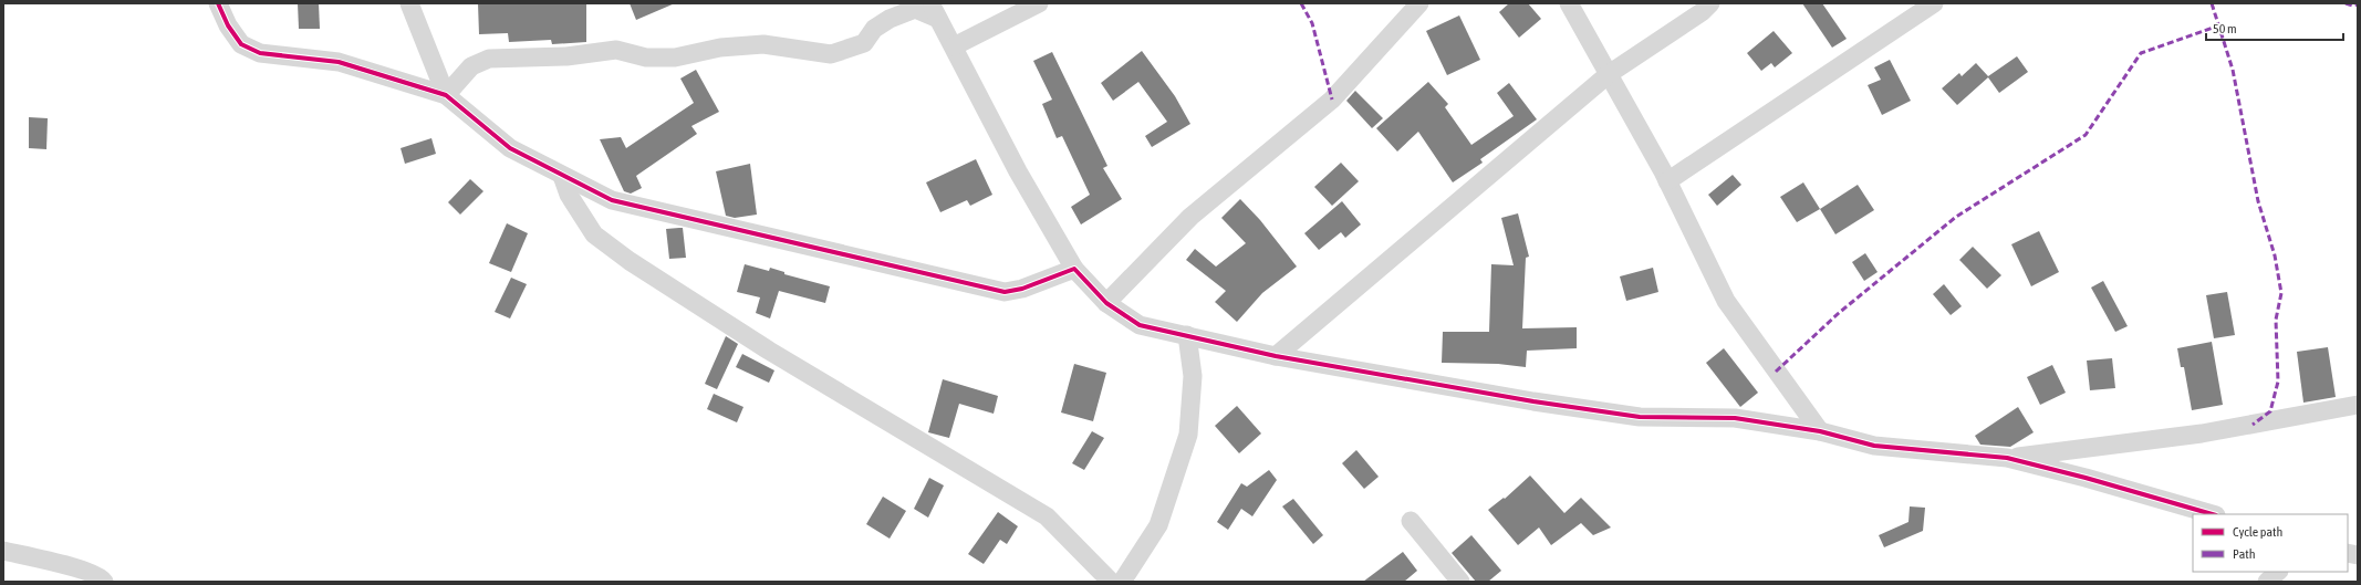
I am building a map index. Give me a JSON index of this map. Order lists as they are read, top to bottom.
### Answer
{
  "legend": ["Cycle path", "Path"],
  "scale_bar": "50 m"
}
